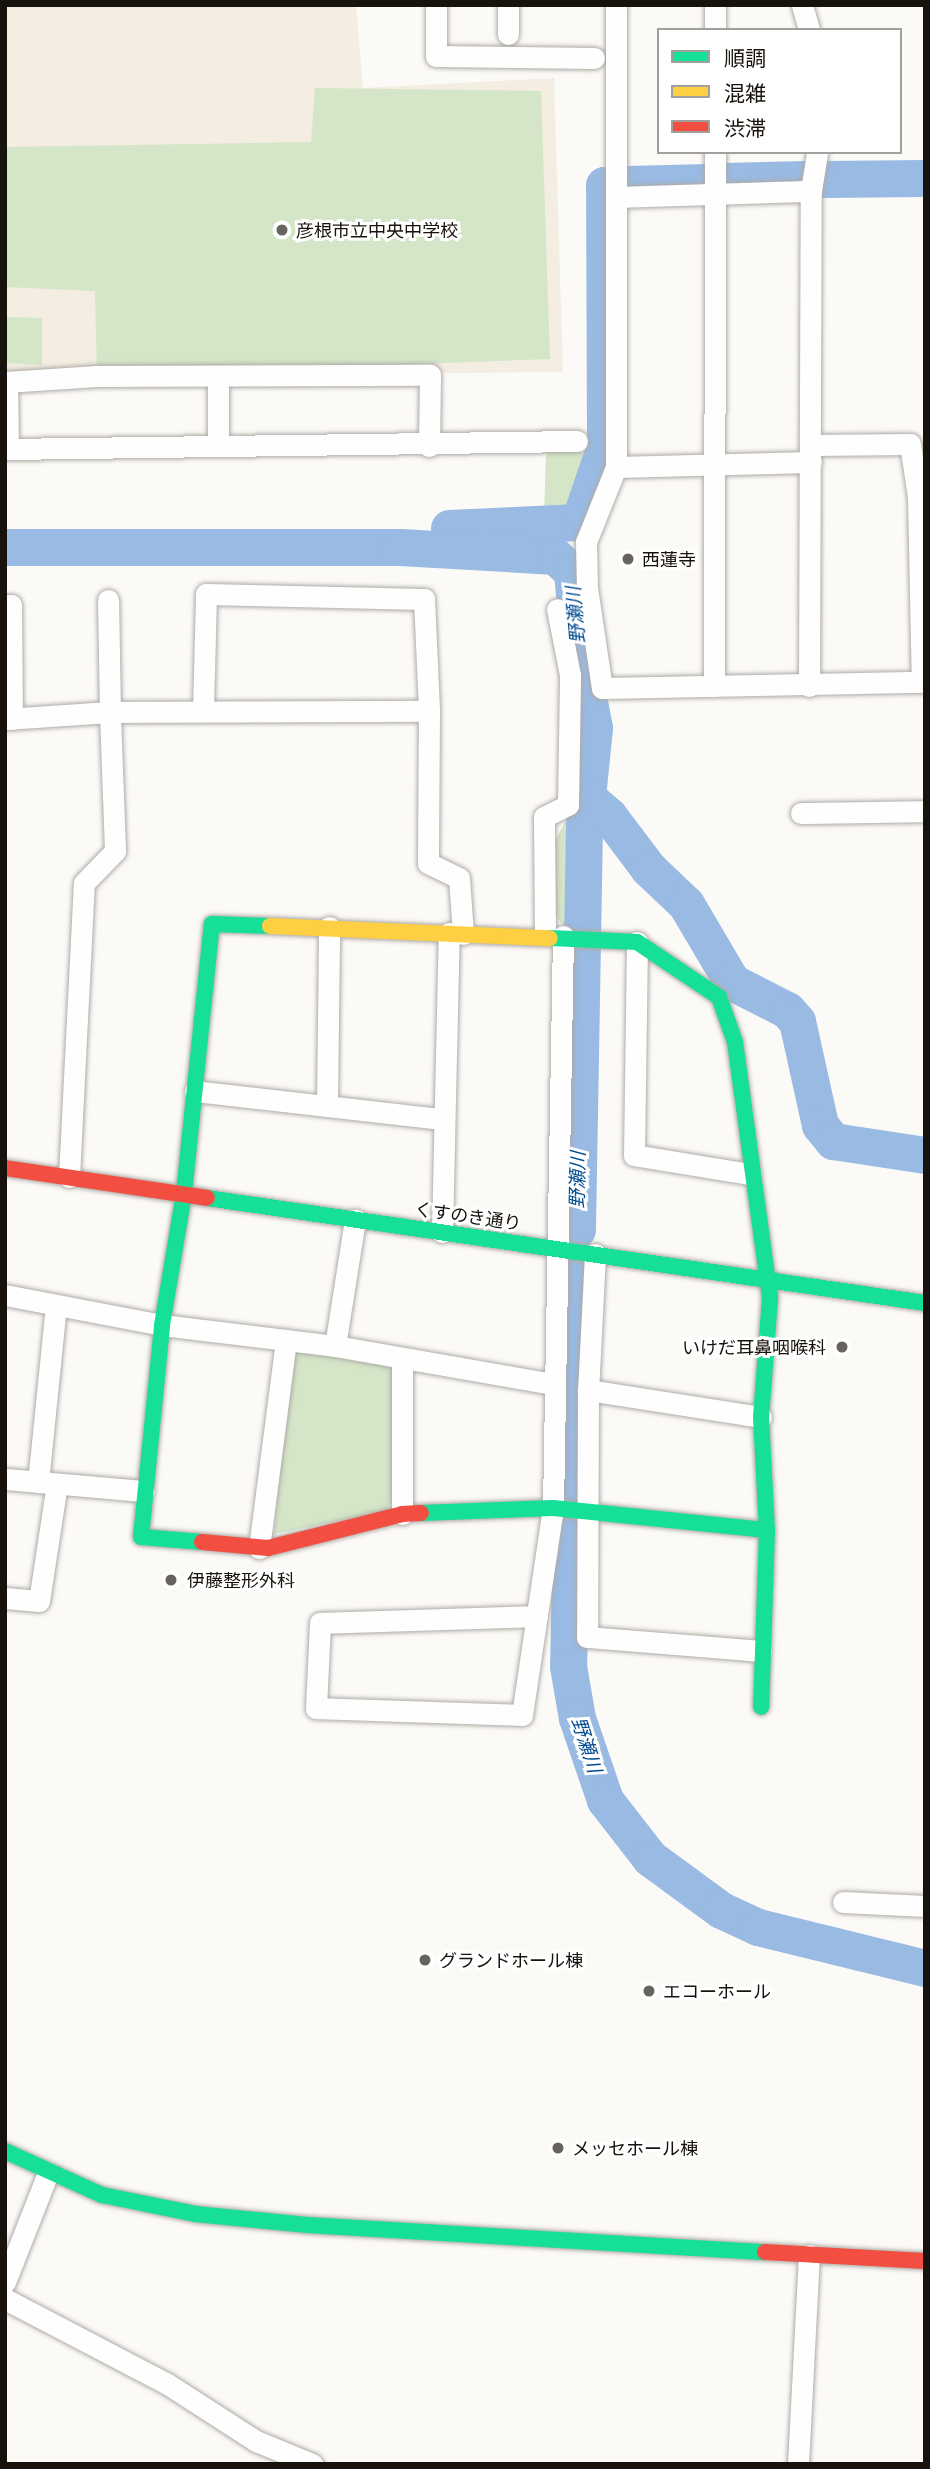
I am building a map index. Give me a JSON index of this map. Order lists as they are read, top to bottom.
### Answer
{
  "streets": {
    "street": ["くすのき通り"]
  },
  "water": ["野瀬川"],
  "places": [
    "彦根市立中央中学校",
    "西蓮寺",
    "いけだ耳鼻咽喉科",
    "伊藤整形外科",
    "グランドホール棟",
    "エコーホール",
    "メッセホール棟"
  ],
  "legend": ["順調", "混雑", "渋滞"]
}
